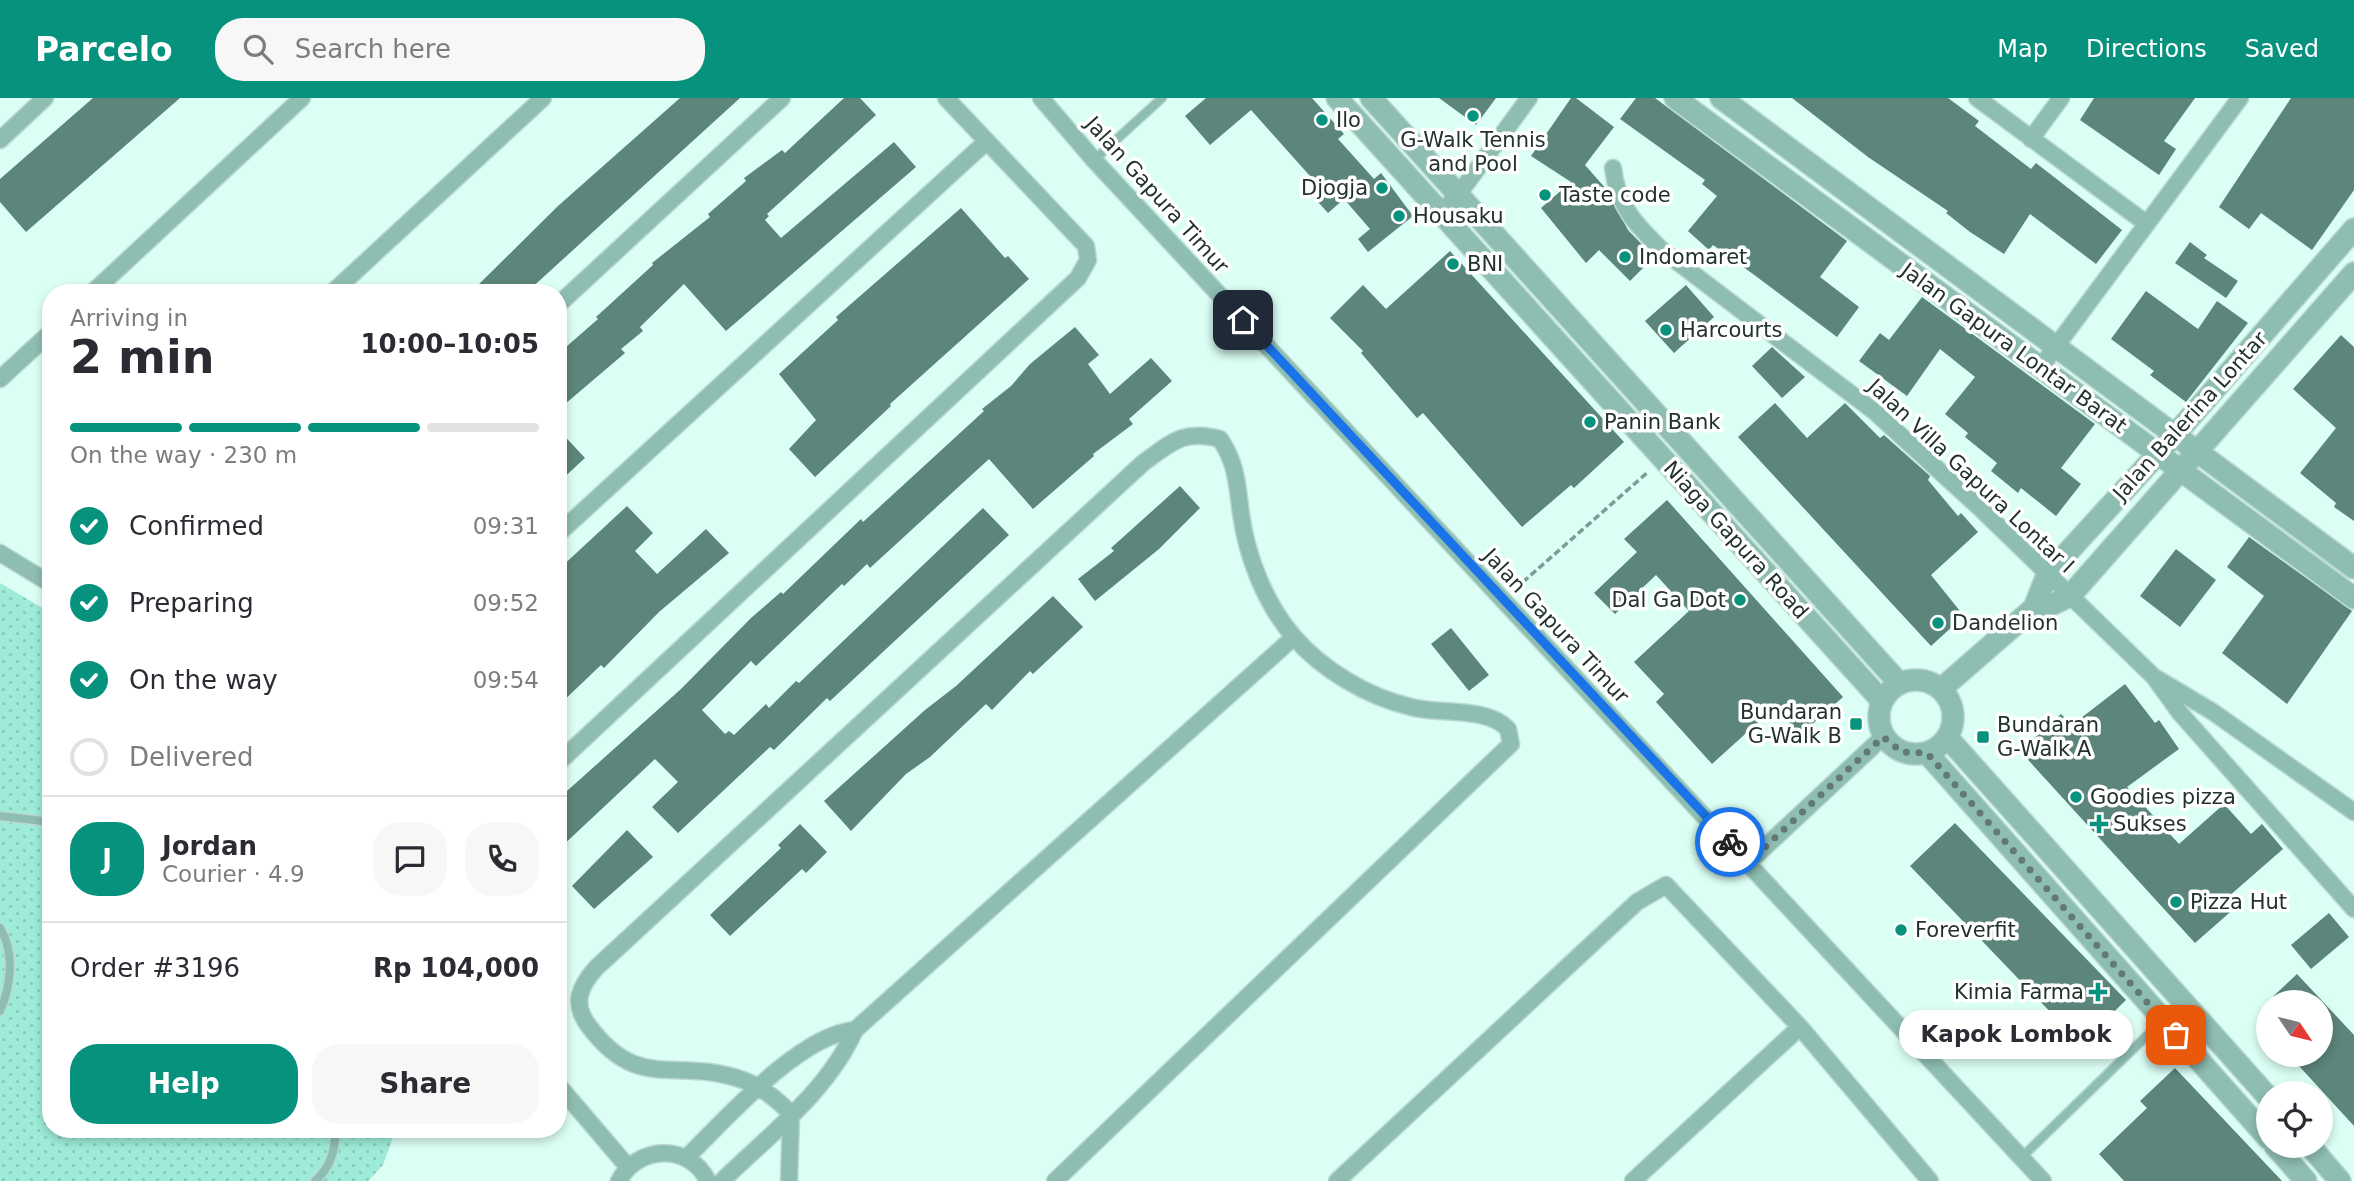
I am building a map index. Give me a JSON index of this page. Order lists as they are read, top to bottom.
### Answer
{
  "streets": {
    "street": [
      "Jalan Gapura Timur",
      "Jalan Gapura Lontar Barat",
      "Jalan Balerina Lontar",
      "Jalan Villa Gapura Lontar I",
      "Niaga Gapura Road"
    ]
  },
  "crossings": [
    ["Jalan Gapura Lontar Barat", "Jalan Balerina Lontar"],
    ["Jalan Balerina Lontar", "Jalan Villa Gapura Lontar I"],
    ["Jalan Balerina Lontar", "Niaga Gapura Road"]
  ],
  "places": {
    "other": [
      "G-Walk Tennis and Pool",
      "Ilo",
      "Djogja",
      "Taste code",
      "Housaku",
      "Indomaret",
      "BNI",
      "Harcourts",
      "Panin Bank",
      "Dal Ga Dot",
      "Dandelion",
      "Goodies pizza",
      "Pizza Hut",
      "Foreverfit",
      "Kapok Lombok"
    ],
    "transit": ["Bundaran G-Walk B", "Bundaran G-Walk A"],
    "health": ["Sukses", "Kimia Farma"]
  },
  "north": "bottom right",
  "page": {
    "header": "Parcelo",
    "search": "Search here",
    "nav": ["Map", "Directions", "Saved"],
    "heading": ["2 min", "Arriving in", "10:00–10:05"],
    "panel": [
      "Jordan",
      "Courier · 4.9",
      "Order #3196",
      "Rp 104,000"
    ],
    "bar": "On the way · 230 m",
    "list": [
      ["Confirmed", "09:31"],
      ["Preparing", "09:52"],
      ["On the way", "09:54"],
      "Delivered"
    ],
    "round": "J",
    "bubble": "Kapok Lombok",
    "buttons": ["Help", "Share"]
  }
}
